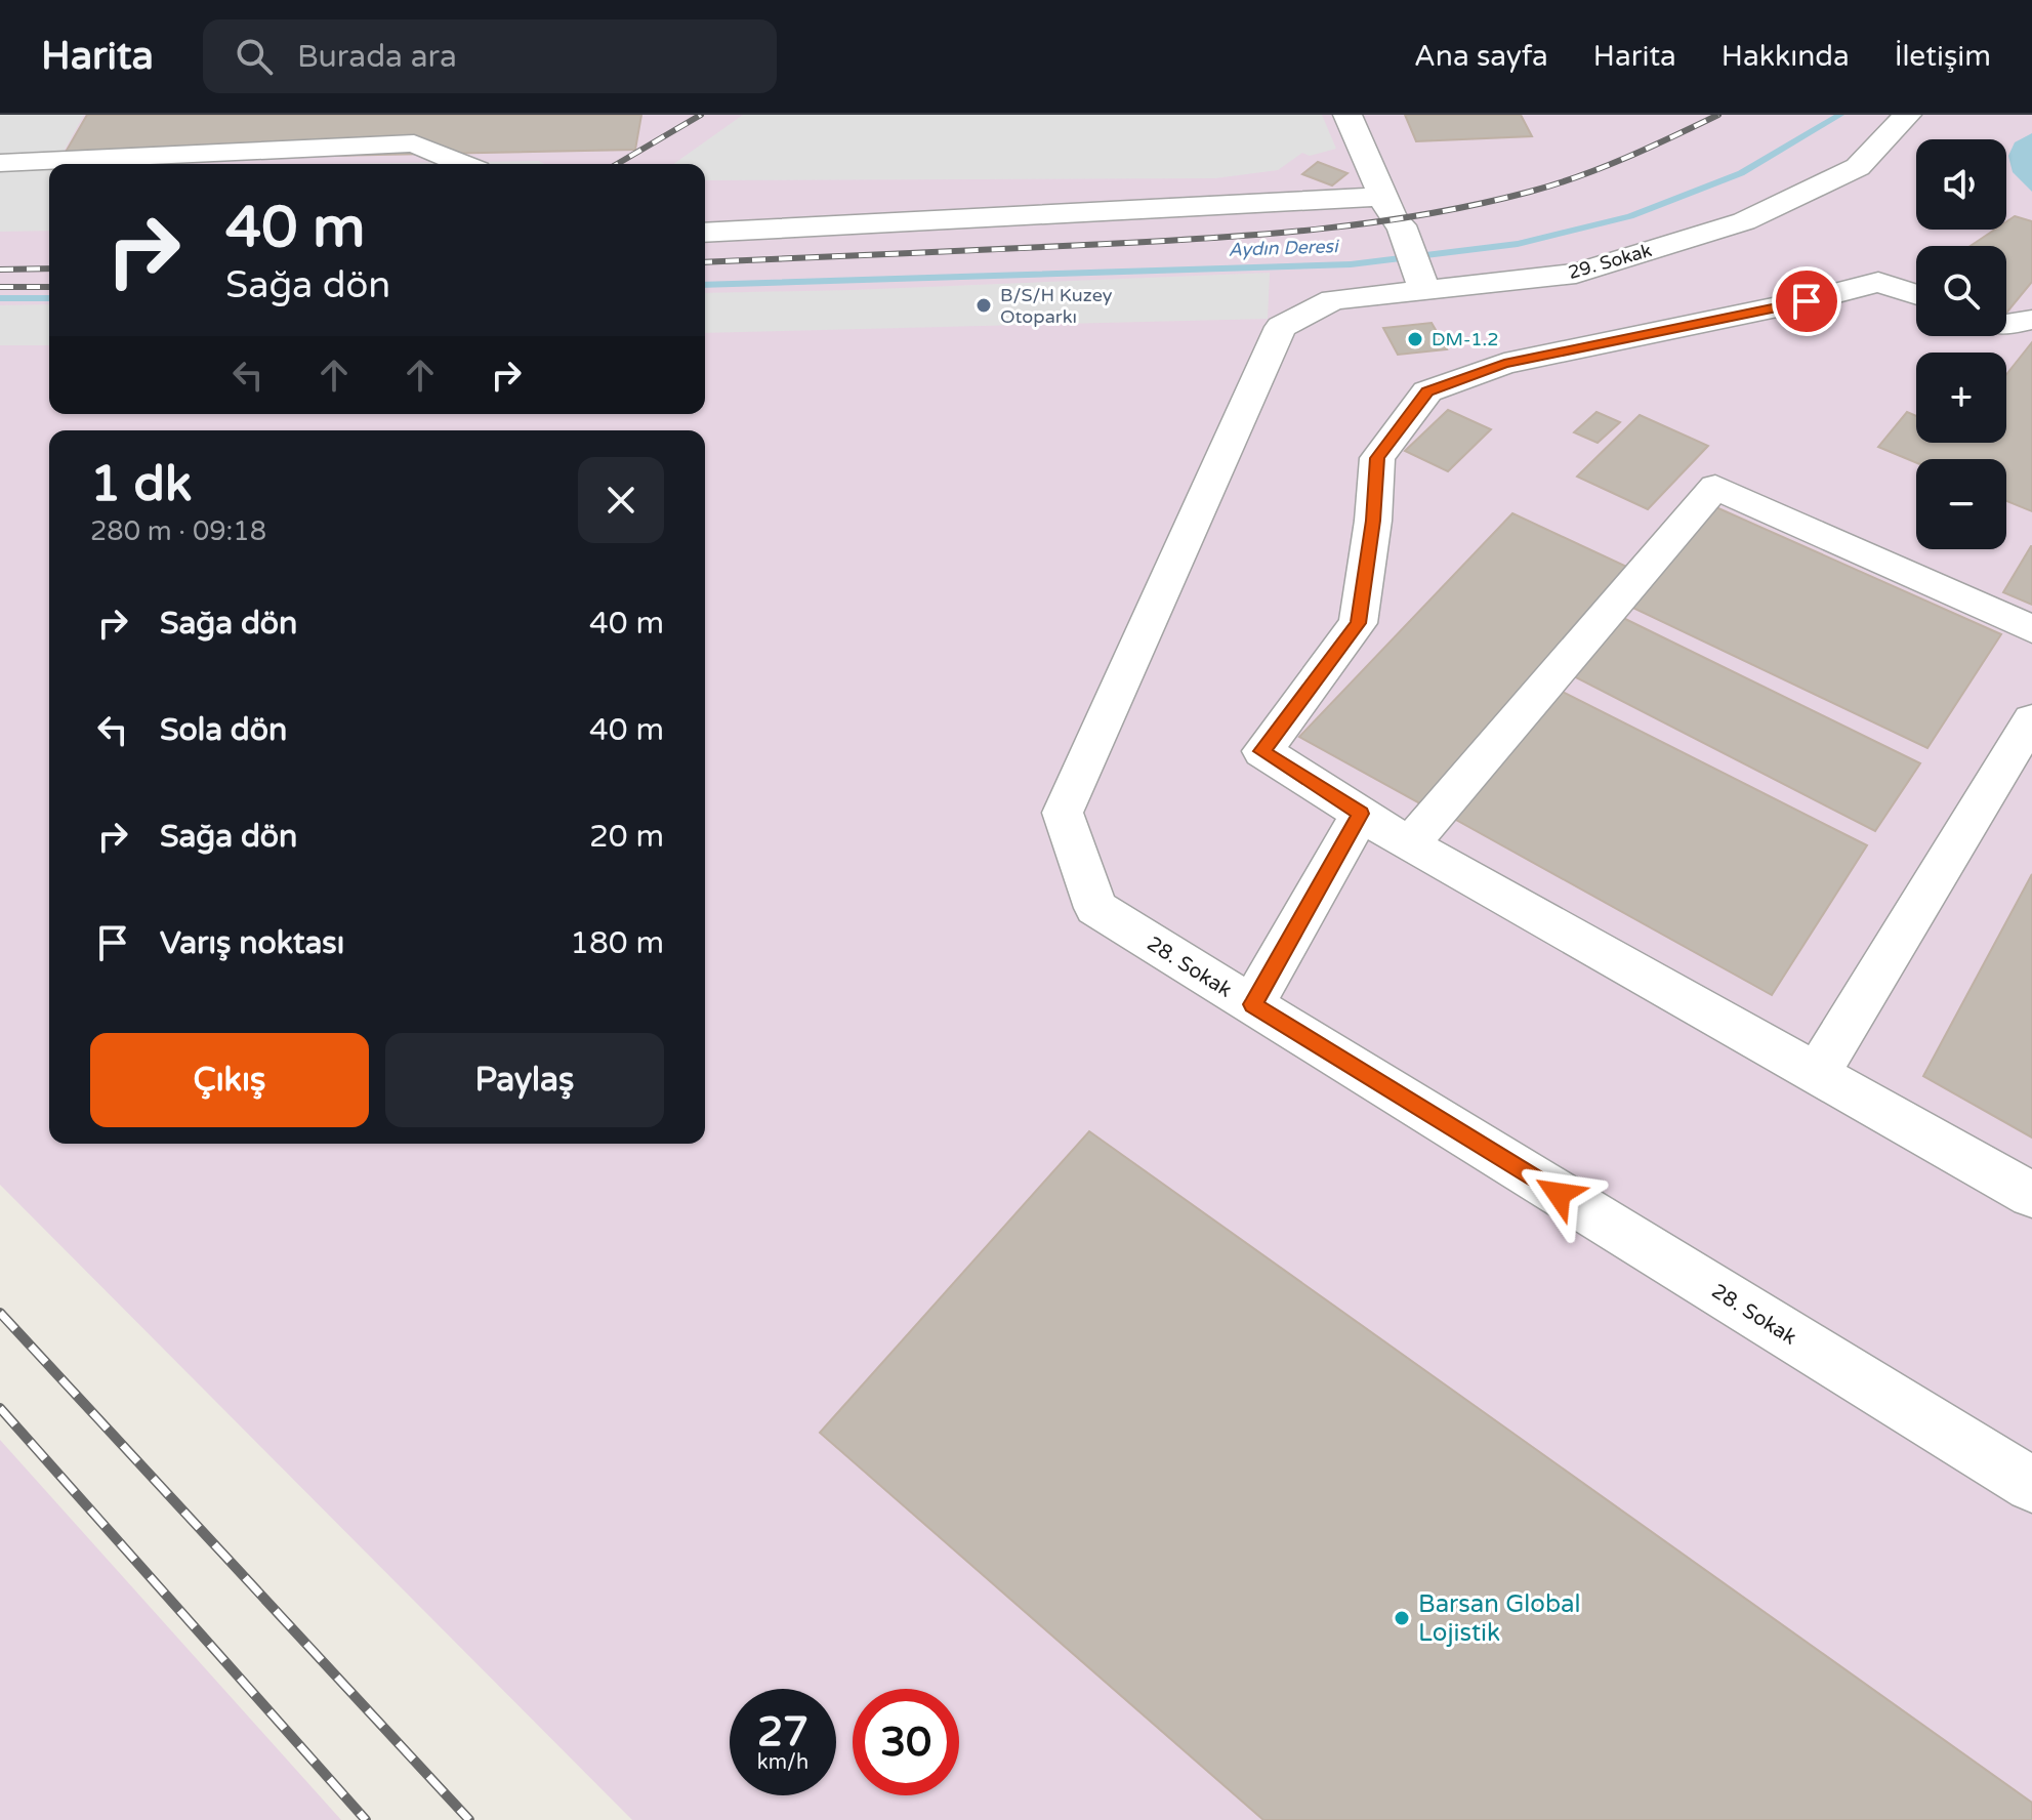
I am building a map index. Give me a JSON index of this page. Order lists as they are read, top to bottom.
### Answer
{
  "streets": {
    "street": ["29. Sokak", "28. Sokak"]
  },
  "crossings": [
    ["29. Sokak", "28. Sokak"]
  ],
  "water": ["Aydın Deresi"],
  "places": ["B/S/H Kuzey Otoparkı", "DM-1.2", "Barsan Global Lojistik"],
  "page": {
    "header": "Harita",
    "search": "Burada ara",
    "nav": [
      "Ana sayfa",
      "Harita",
      "Hakkında",
      "İletişim"
    ],
    "map_buttons": ["+", "−"],
    "turn": ["40 m", "Sağa dön"],
    "heading": ["1 dk", "280 m · 09:18"],
    "list": [
      {
        "name": "Sağa dön",
        "value": "40 m"
      },
      {
        "name": "Sola dön",
        "value": "40 m"
      },
      {
        "name": "Sağa dön",
        "value": "20 m"
      },
      {
        "name": "Varış noktası",
        "value": "180 m"
      }
    ],
    "buttons": ["Çıkış", "Paylaş"],
    "speed": "27 km/h",
    "limit": "30"
  }
}
